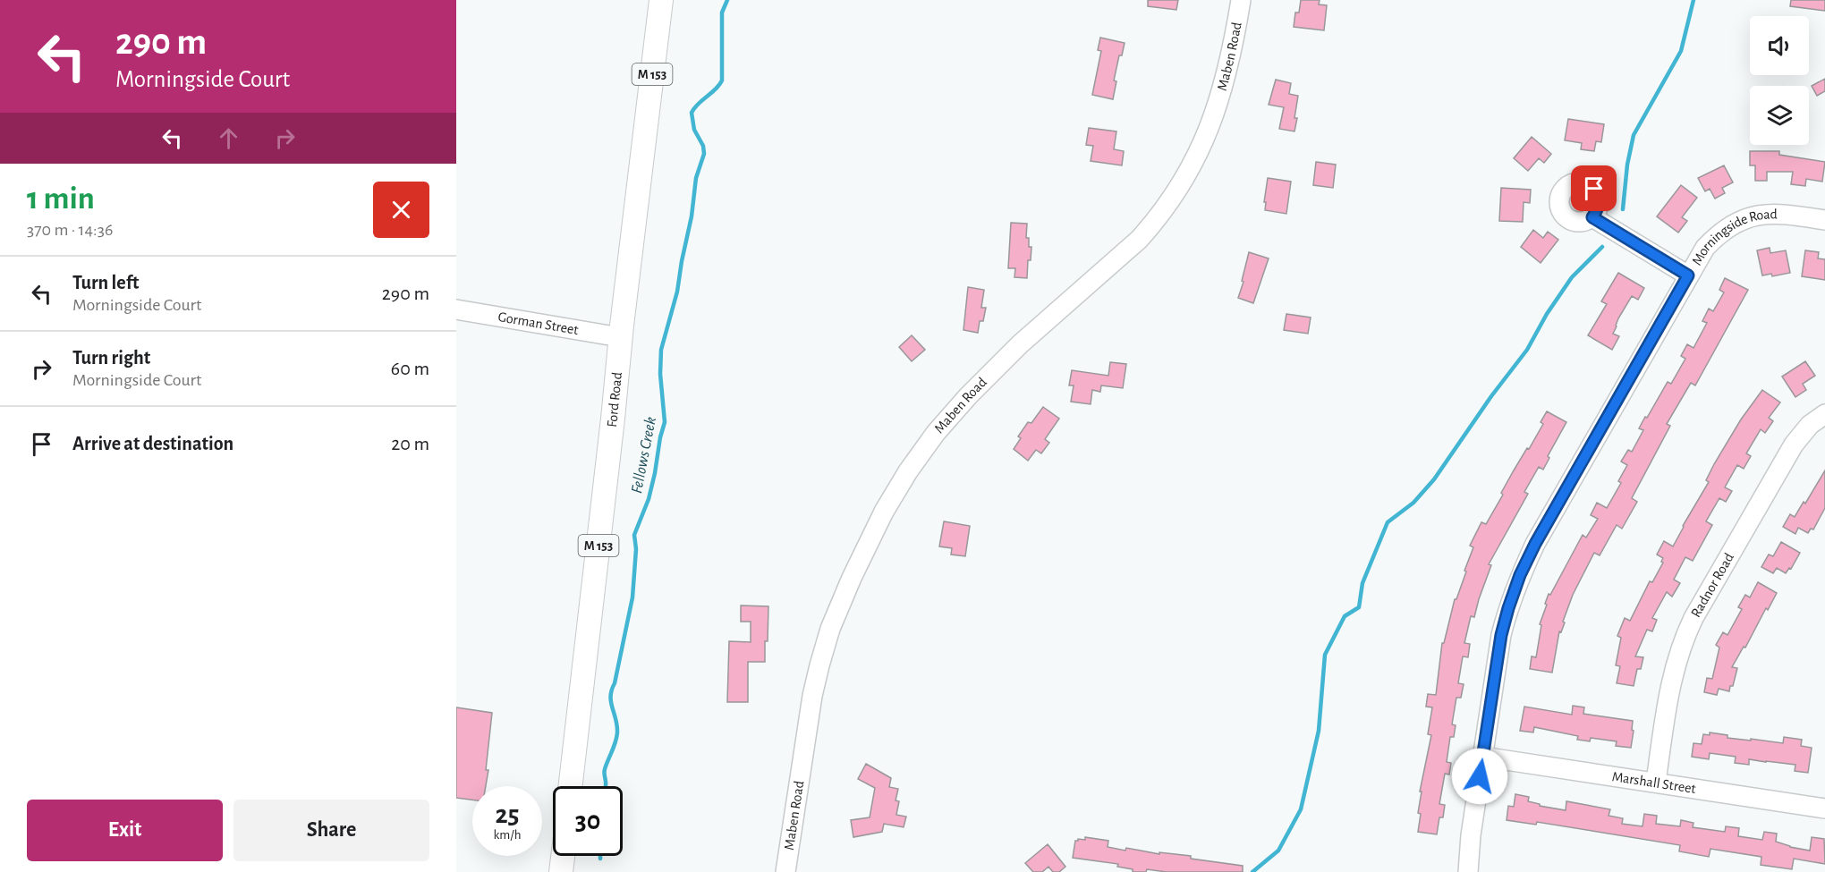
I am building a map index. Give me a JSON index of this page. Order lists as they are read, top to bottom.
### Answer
{
  "streets": {
    "main road": ["M 153", "Ford Road"],
    "street": [
      "Maben Road",
      "Morningside Road",
      "Gorman Street",
      "Radnor Road",
      "Marshall Street"
    ]
  },
  "crossings": [
    ["Morningside Road", "Marshall Street"],
    ["Gorman Street", "Ford Road"],
    ["Radnor Road", "Marshall Street"]
  ],
  "water": ["Fellows Creek"],
  "page": {
    "turn": ["290 m", "Morningside Court"],
    "heading": ["1 min", "370 m · 14:36"],
    "list": [
      {
        "name": "Turn left",
        "note": "Morningside Court",
        "value": "290 m"
      },
      {
        "name": "Turn right",
        "note": "Morningside Court",
        "value": "60 m"
      },
      {
        "name": "Arrive at destination",
        "value": "20 m"
      }
    ],
    "speed": "25 km/h",
    "limit": "30",
    "buttons": ["Exit", "Share"]
  }
}
